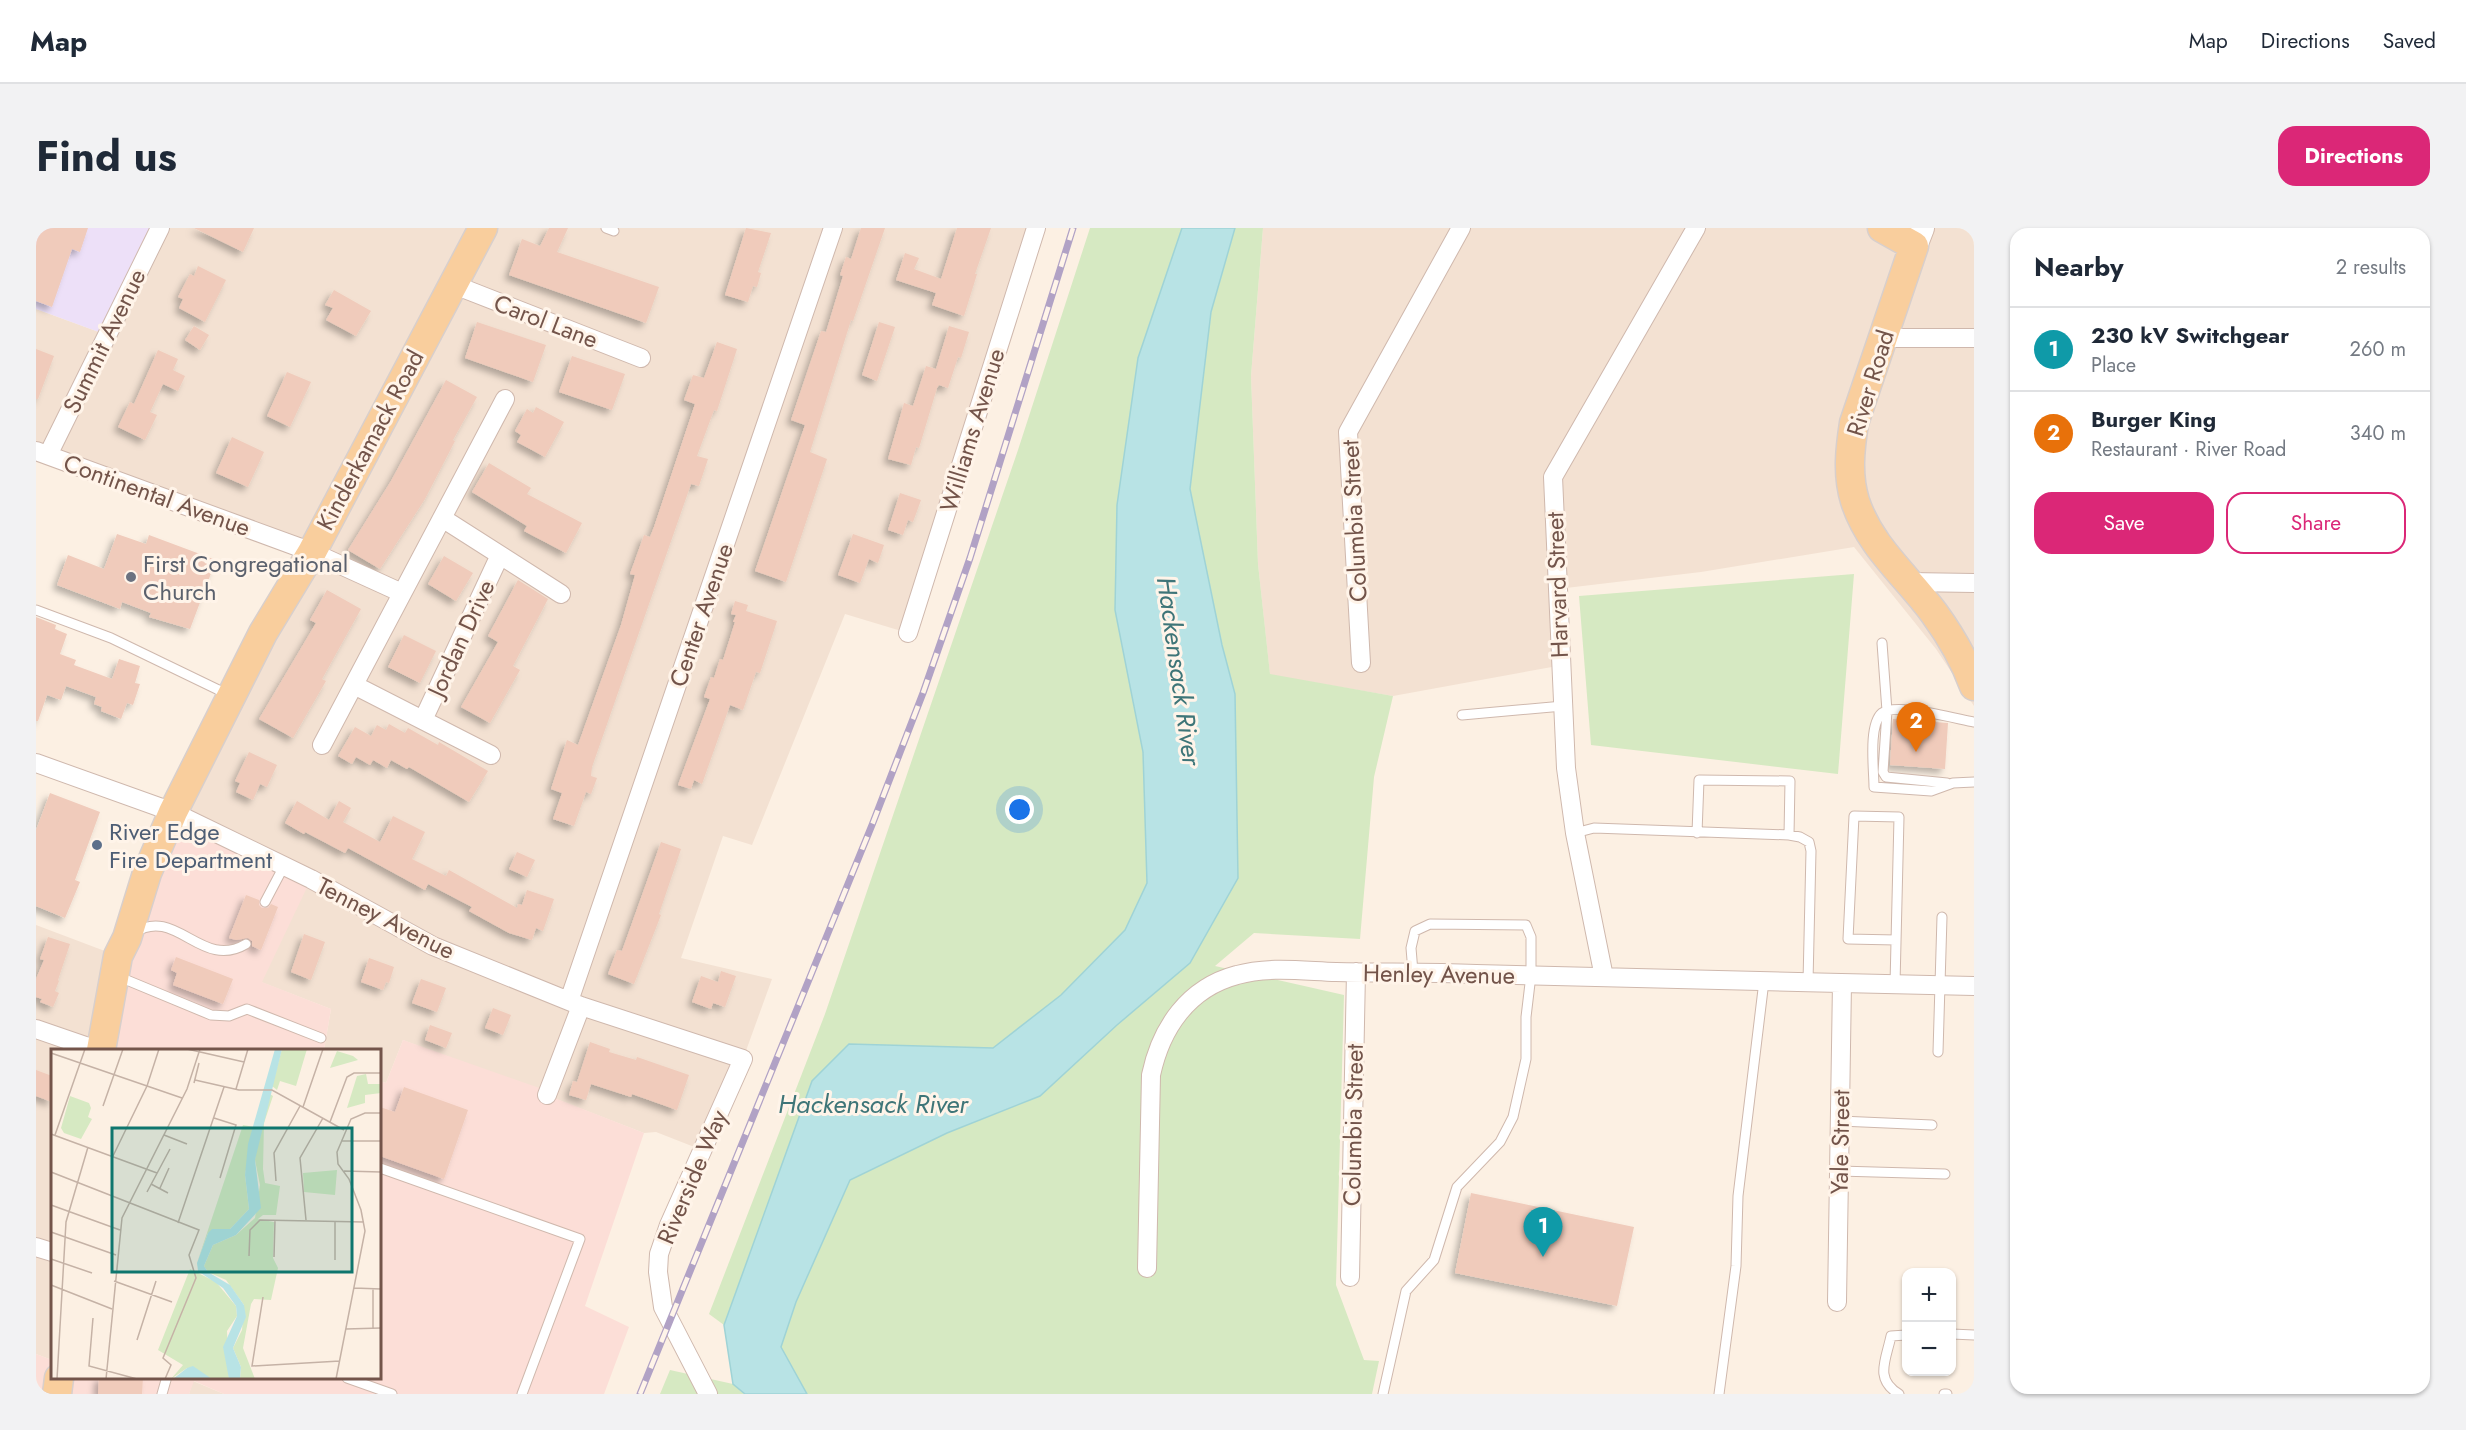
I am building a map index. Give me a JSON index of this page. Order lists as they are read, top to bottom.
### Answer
{
  "streets": {
    "main road": ["River Road", "Kinderkamack Road"],
    "street": [
      "Carol Lane",
      "Summit Avenue",
      "Williams Avenue",
      "Continental Avenue",
      "Columbia Street",
      "Harvard Street",
      "Center Avenue",
      "Jordan Drive",
      "Tenney Avenue",
      "Henley Avenue",
      "Yale Street",
      "Riverside Way"
    ]
  },
  "crossings": [
    ["Carol Lane", "Kinderkamack Road"],
    ["Summit Avenue", "Continental Avenue"],
    ["Kinderkamack Road", "Continental Avenue"],
    ["Kinderkamack Road", "Tenney Avenue"],
    ["Columbia Street", "Henley Avenue"],
    ["Harvard Street", "Henley Avenue"],
    ["Center Avenue", "Tenney Avenue"],
    ["Tenney Avenue", "Riverside Way"],
    ["Henley Avenue", "Yale Street"]
  ],
  "water": ["Hackensack River"],
  "places": ["First Congregational Church", "River Edge Fire Department"],
  "page": {
    "header": "Map",
    "nav": ["Map", "Directions", "Saved"],
    "title": "Find us",
    "buttons": [
      "Directions",
      ["Save", "Share"]
    ],
    "heading": ["Nearby", "2 results"],
    "list": [
      {
        "mark": "1",
        "name": "230 kV Switchgear",
        "note": "Place",
        "value": "260 m"
      },
      {
        "mark": "2",
        "name": "Burger King",
        "note": "Restaurant · River Road",
        "value": "340 m"
      }
    ],
    "pins": ["2", "1"],
    "map_buttons": ["+", "−"]
  }
}
